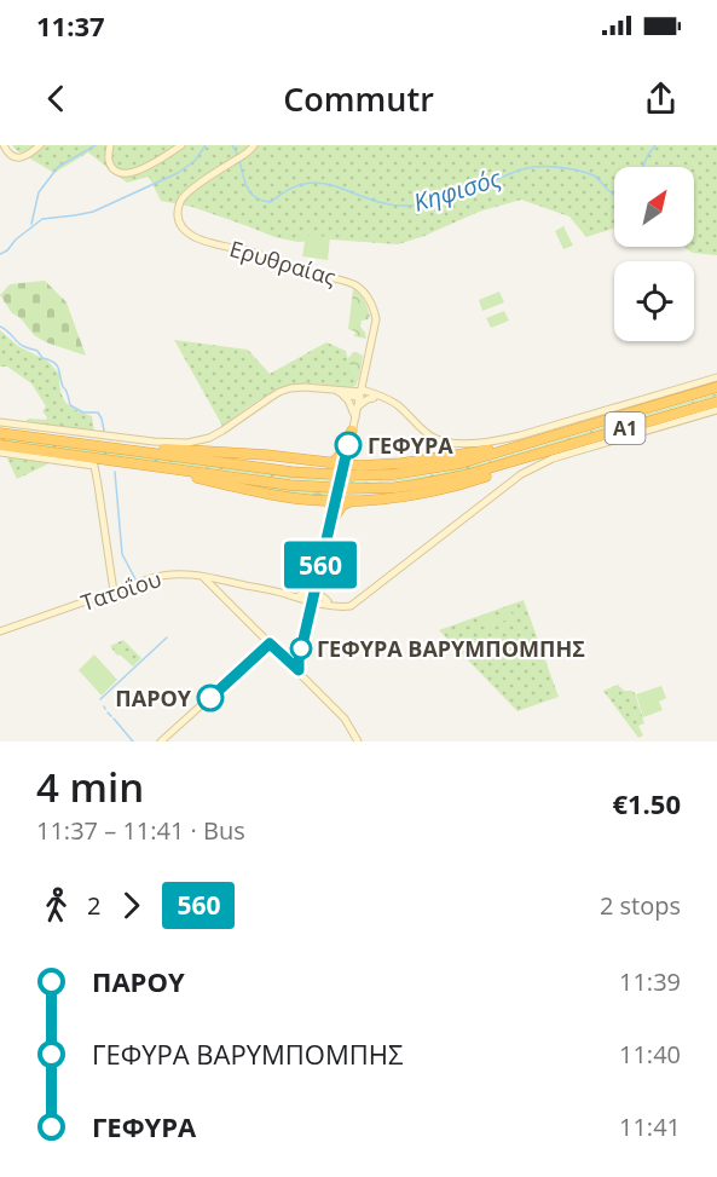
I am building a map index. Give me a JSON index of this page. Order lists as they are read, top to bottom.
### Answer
{
  "streets": {
    "highway": ["Α1"],
    "main road": ["Ερυθραίας", "Τατοΐου"]
  },
  "crossings": [
    ["Ερυθραίας", "Τατοΐου"]
  ],
  "water": ["Κηφισός"],
  "places": ["ΓΕΦΥΡΑ", "ΓΕΦΥΡΑ ΒΑΡΥΜΠΟΜΠΗΣ", "ΠΑΡΟΥ"],
  "lines": ["bus line 560"],
  "north": "top right",
  "page": {
    "status": "11:37",
    "header": "Commutr",
    "on_map": "560",
    "heading": ["4 min", "11:37 – 11:41 · Bus", "€1.50"],
    "legs": ["2", "560", "2 stops"],
    "list": [
      {
        "name": "ΠΑΡΟΥ",
        "value": "11:39"
      },
      {
        "name": "ΓΕΦΥΡΑ ΒΑΡΥΜΠΟΜΠΗΣ",
        "value": "11:40"
      },
      {
        "name": "ΓΕΦΥΡΑ",
        "value": "11:41"
      }
    ]
  }
}
